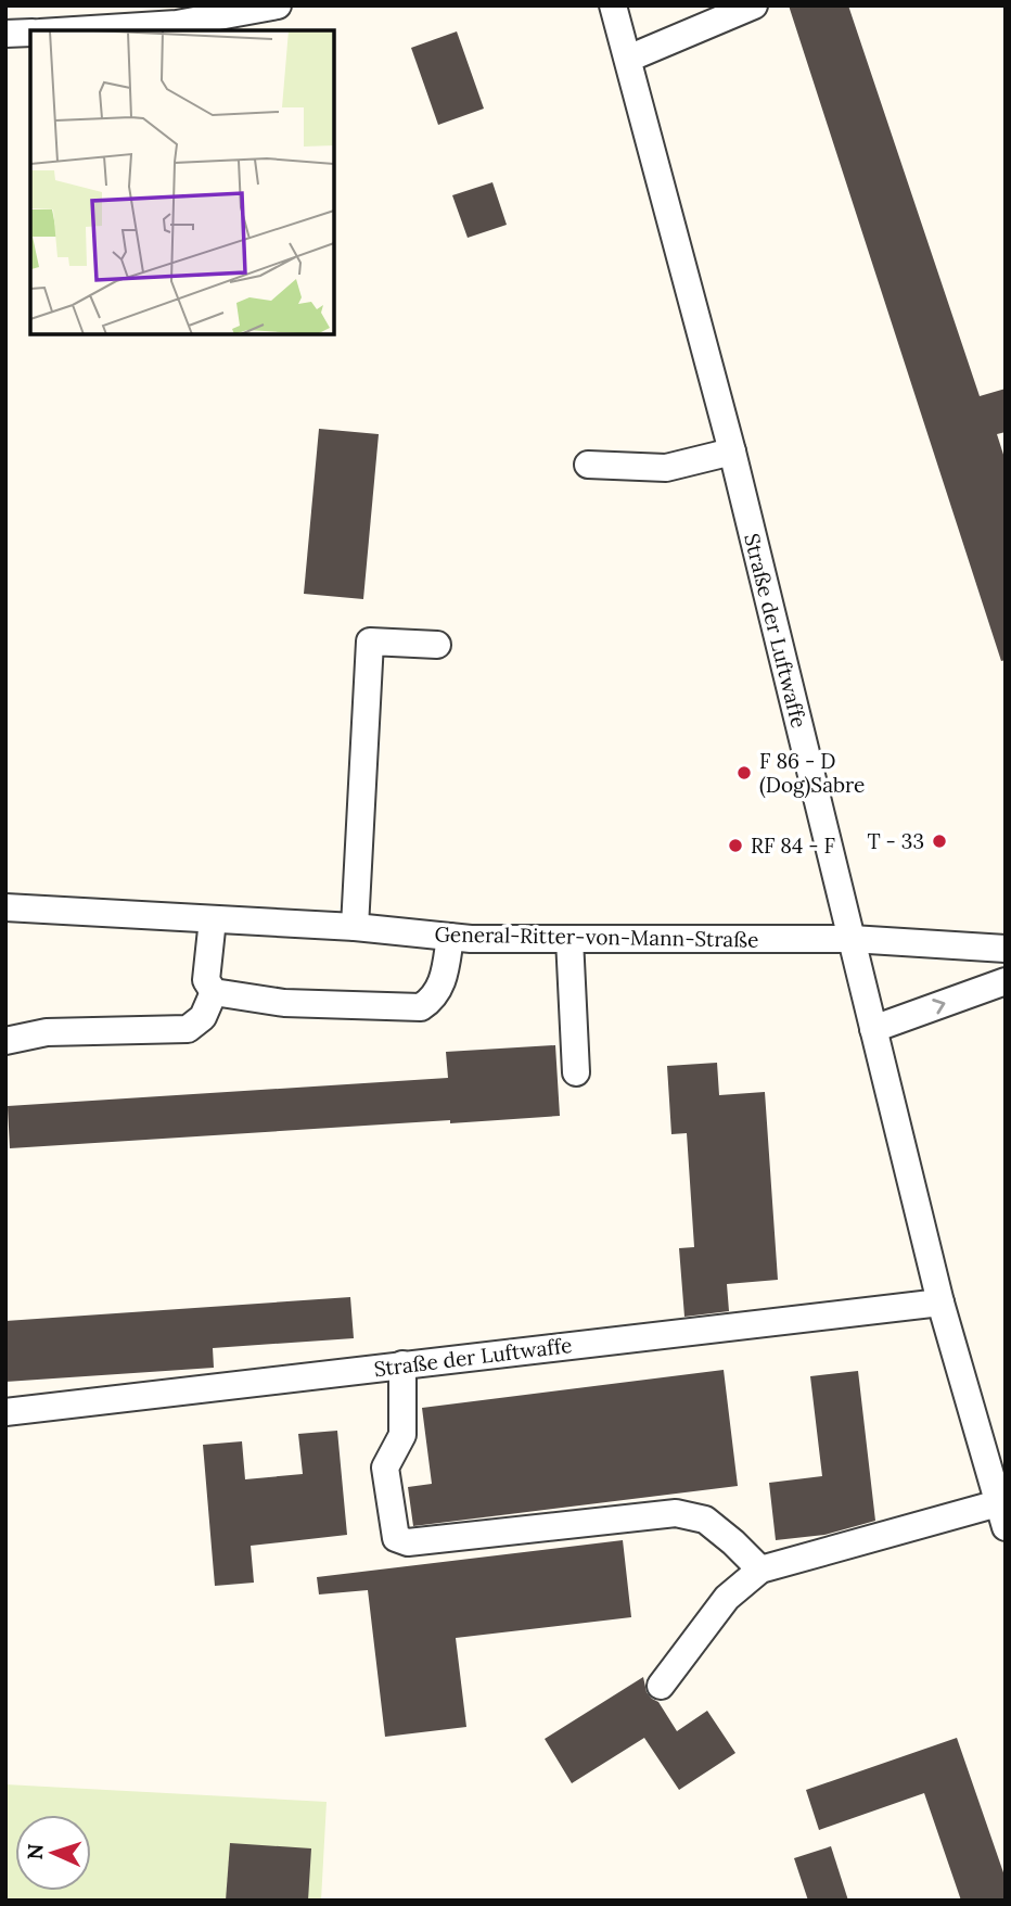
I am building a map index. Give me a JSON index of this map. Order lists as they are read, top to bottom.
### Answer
{
  "streets": {
    "street": ["Straße der Luftwaffe", "General-Ritter-von-Mann-Straße"]
  },
  "crossings": [
    ["Straße der Luftwaffe", "General-Ritter-von-Mann-Straße"]
  ],
  "places": ["F 86 - D (Dog)Sabre", "T - 33", "RF 84 - F"],
  "north": "left"
}
